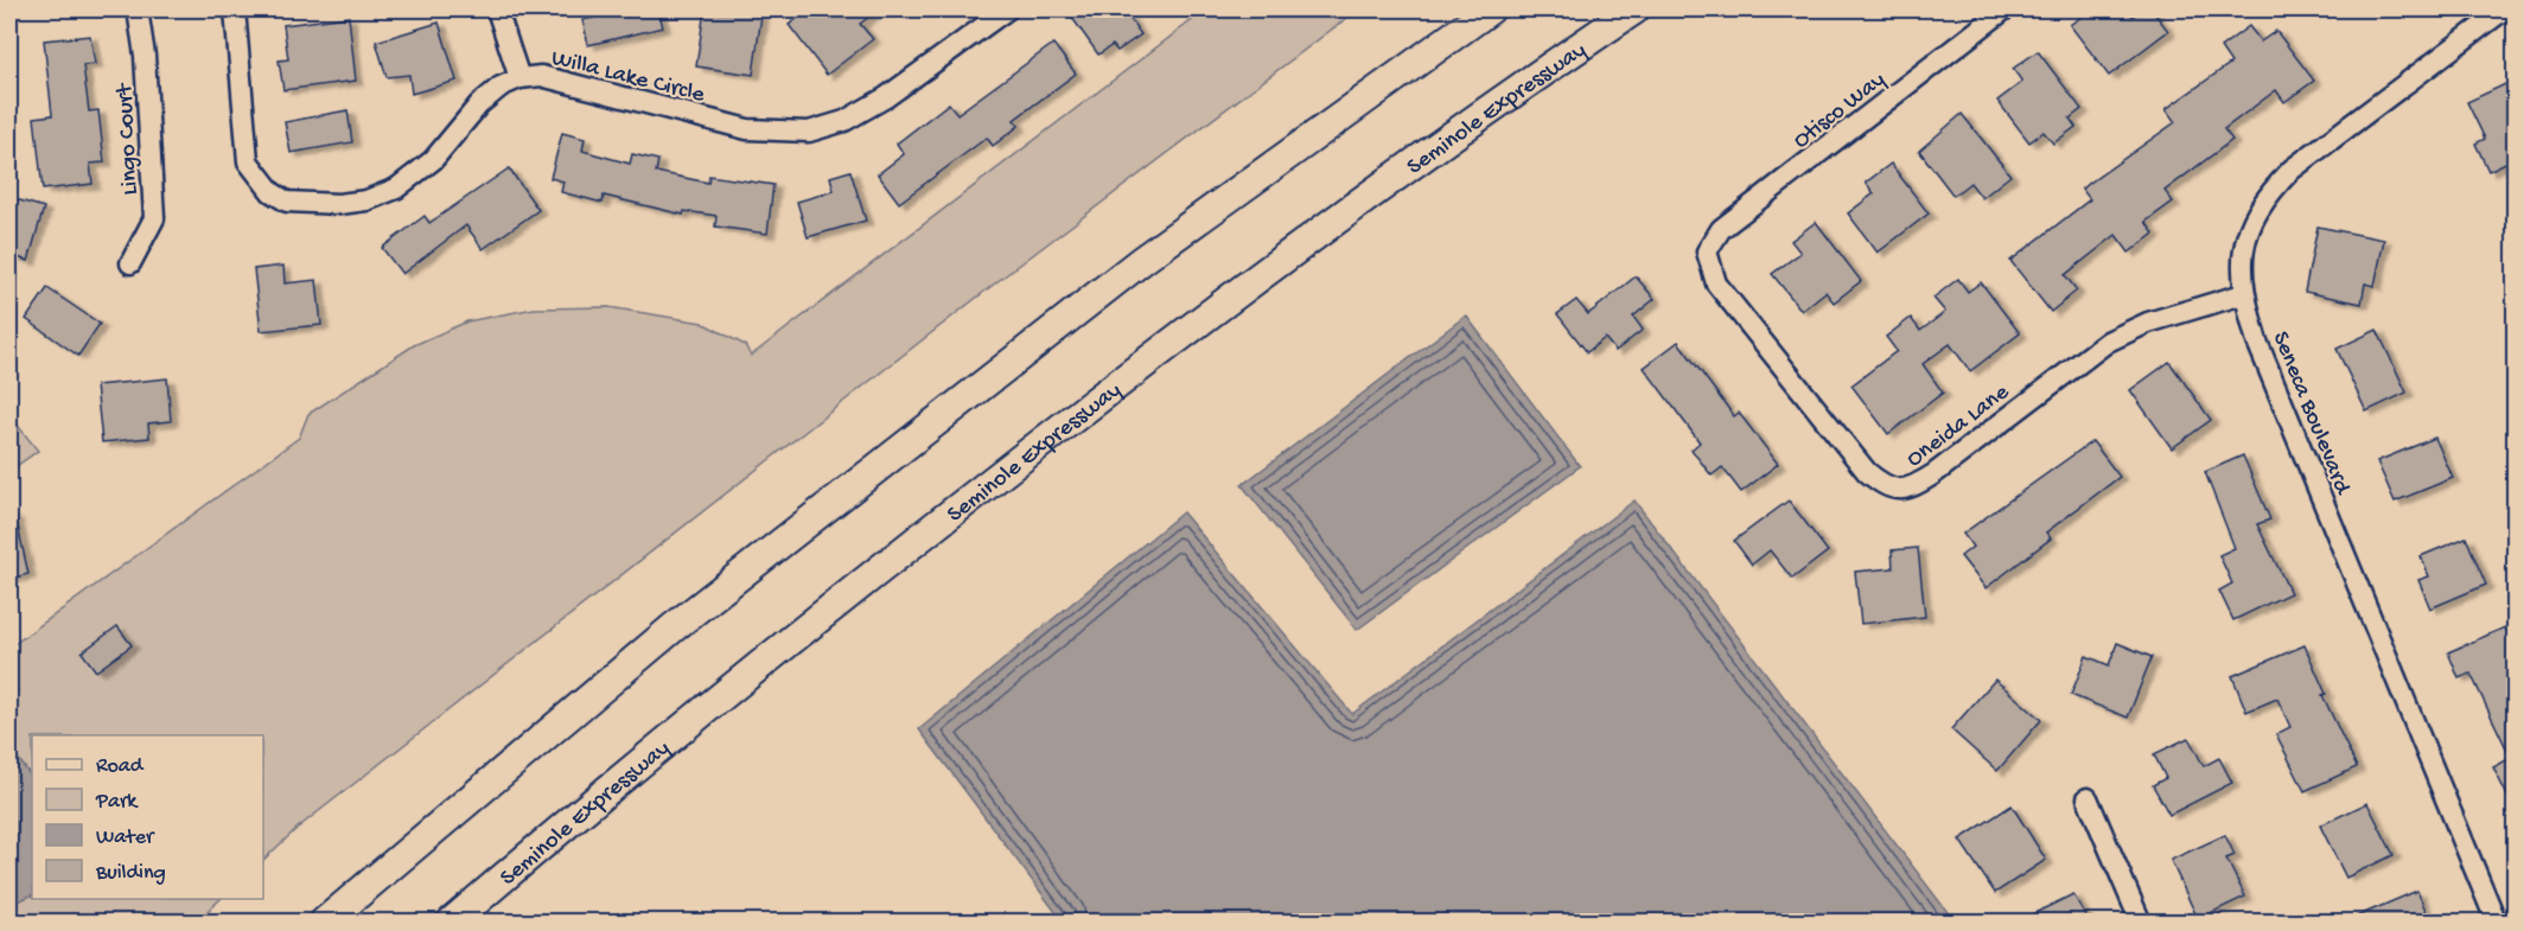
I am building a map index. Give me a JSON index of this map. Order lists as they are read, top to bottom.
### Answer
{
  "streets": {
    "highway": ["Seminole Expressway"],
    "street": [
      "Willa Lake Circle",
      "Otisco Way",
      "Lingo Court",
      "Seneca Boulevard",
      "Oneida Lane"
    ]
  },
  "crossings": [
    ["Otisco Way", "Oneida Lane"],
    ["Seneca Boulevard", "Oneida Lane"]
  ],
  "legend": [
    "Road",
    "Park",
    "Water",
    "Building"
  ]
}
